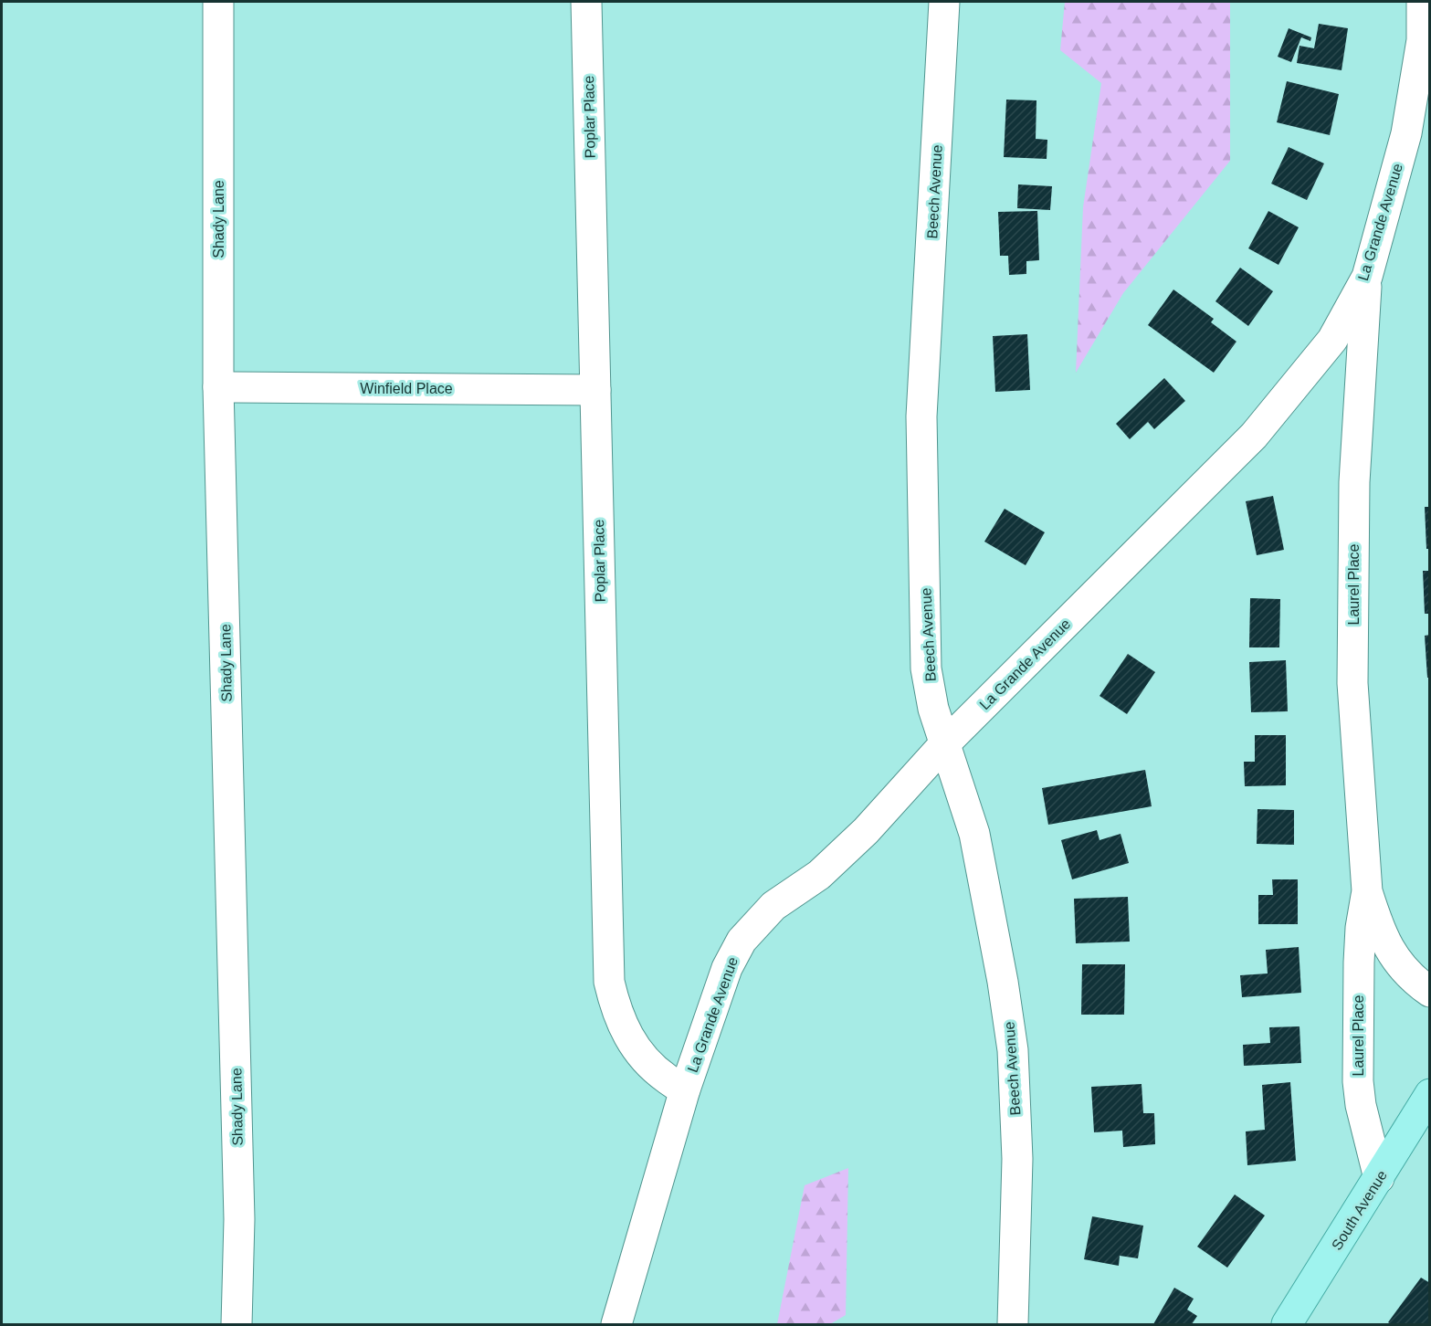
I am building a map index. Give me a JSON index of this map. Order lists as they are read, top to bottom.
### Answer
{
  "streets": {
    "main road": ["South Avenue"],
    "street": [
      "Poplar Place",
      "Beech Avenue",
      "Shady Lane",
      "La Grande Avenue",
      "Winfield Place",
      "Laurel Place"
    ]
  },
  "crossings": [
    ["Poplar Place", "La Grande Avenue"],
    ["Poplar Place", "Winfield Place"],
    ["Beech Avenue", "La Grande Avenue"],
    ["Shady Lane", "Winfield Place"],
    ["La Grande Avenue", "Laurel Place"],
    ["Laurel Place", "South Avenue"]
  ]
}
